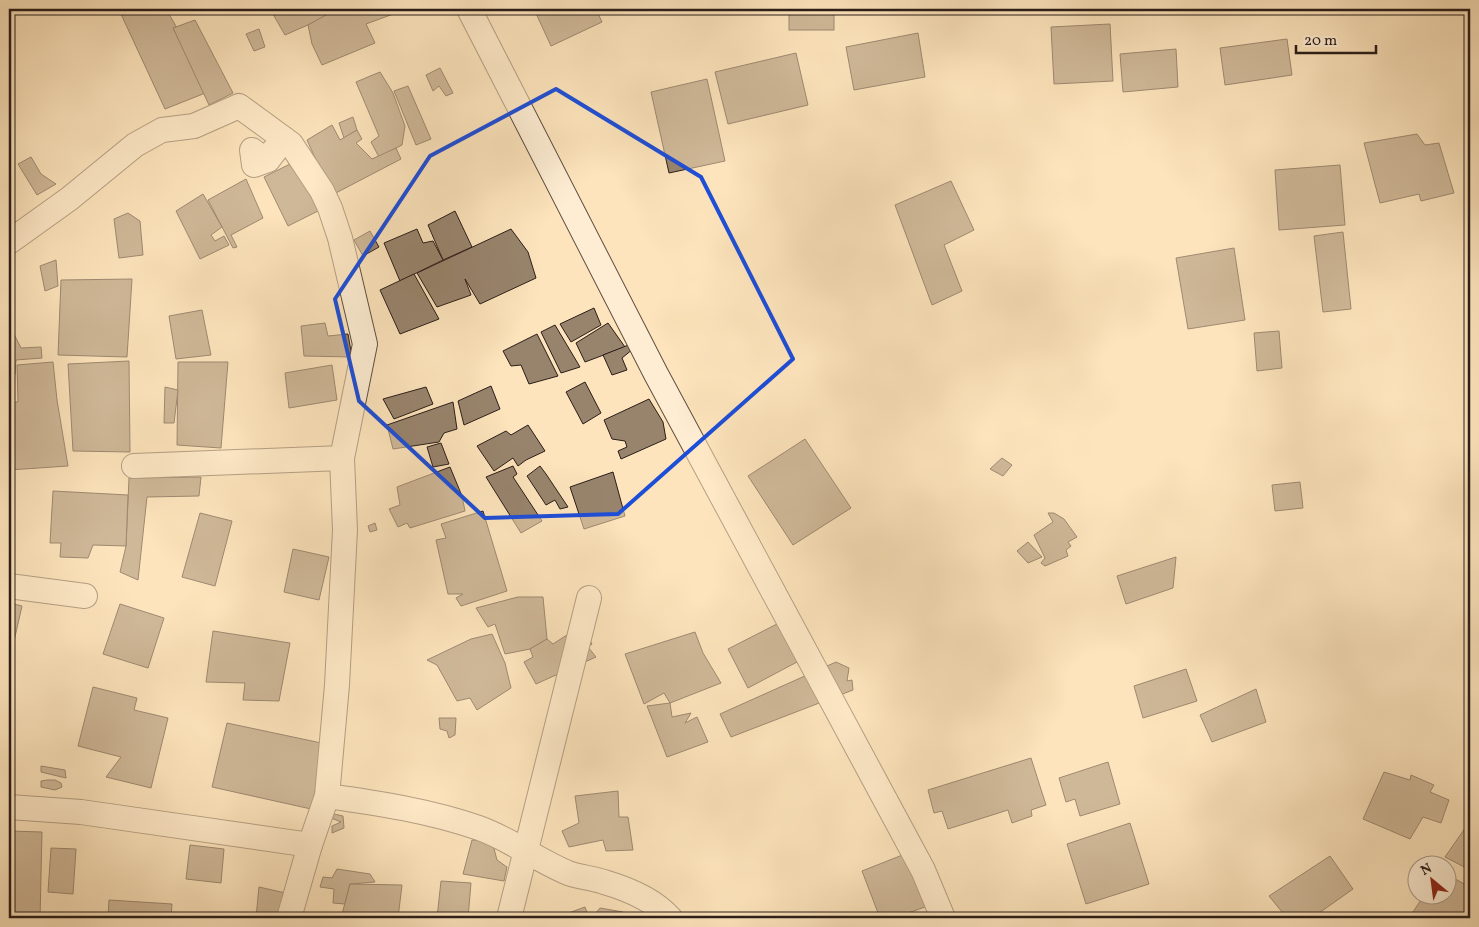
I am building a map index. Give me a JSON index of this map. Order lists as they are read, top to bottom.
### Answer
{
  "scale_bar": "20 m",
  "north": "top left"
}
